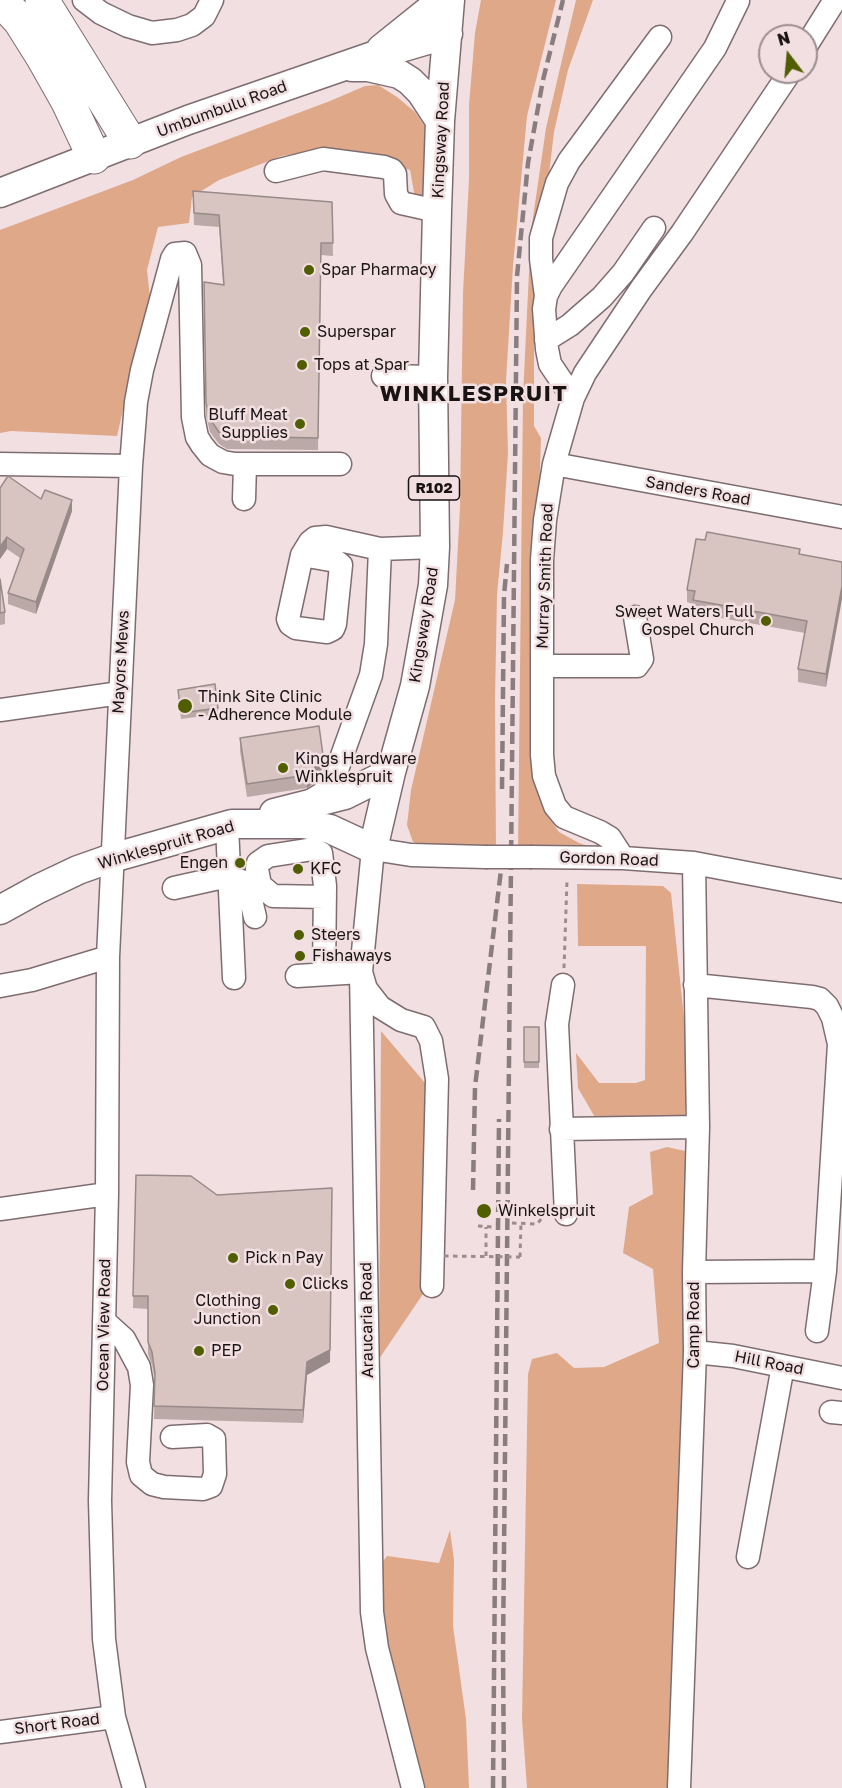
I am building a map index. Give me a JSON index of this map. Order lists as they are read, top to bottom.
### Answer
{
  "streets": {
    "main road": [
      "Umbumbulu Road",
      "Kingsway Road",
      "R102",
      "Winklespruit Road"
    ],
    "street": [
      "Sanders Road",
      "Murray Smith Road",
      "Mayors Mews",
      "Gordon Road",
      "Araucaria Road",
      "Ocean View Road",
      "Camp Road",
      "Hill Road",
      "Short Road"
    ]
  },
  "crossings": [
    ["Umbumbulu Road", "Kingsway Road"],
    ["Kingsway Road", "Winklespruit Road"],
    ["Kingsway Road", "Gordon Road"],
    ["Kingsway Road", "Araucaria Road"],
    ["Sanders Road", "Murray Smith Road"],
    ["Murray Smith Road", "Gordon Road"],
    ["Mayors Mews", "Winklespruit Road"],
    ["Mayors Mews", "Ocean View Road"],
    ["Winklespruit Road", "Gordon Road"],
    ["Winklespruit Road", "Araucaria Road"],
    ["Winklespruit Road", "Ocean View Road"],
    ["Gordon Road", "Araucaria Road"],
    ["Gordon Road", "Camp Road"],
    ["Ocean View Road", "Short Road"],
    ["Camp Road", "Hill Road"]
  ],
  "districts": ["WINKLESPRUIT"],
  "places": [
    "Spar Pharmacy",
    "Superspar",
    "Tops at Spar",
    "Bluff Meat Supplies",
    "Sweet Waters Full Gospel Church",
    "Think Site Clinic - Adherence Module",
    "Kings Hardware Winklespruit",
    "Engen",
    "KFC",
    "Steers",
    "Fishaways",
    "Winkelspruit",
    "Pick n Pay",
    "Clicks",
    "Clothing Junction",
    "PEP"
  ],
  "north": "top"
}
